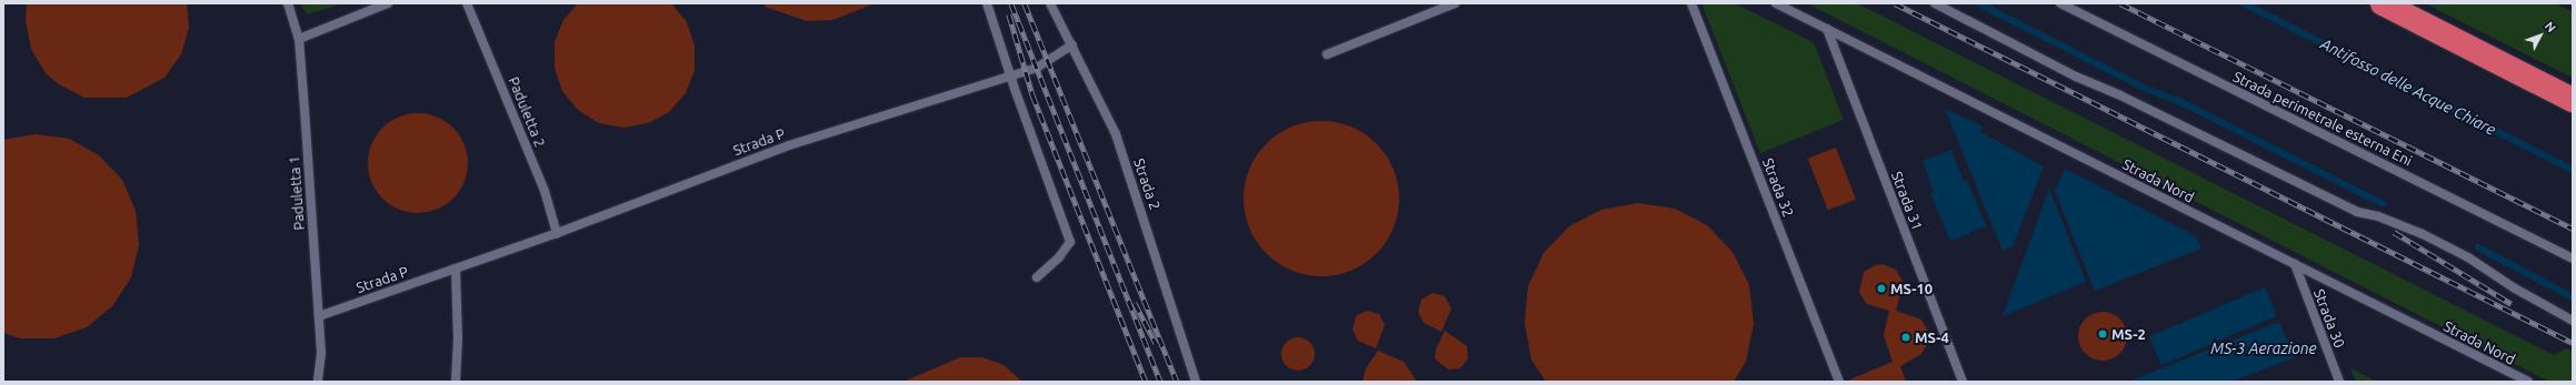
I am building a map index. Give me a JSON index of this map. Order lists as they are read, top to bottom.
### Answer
{
  "streets": {
    "lane": [
      "Paduletta 2",
      "Strada perimetrale esterna Eni",
      "Strada P",
      "Strada Nord",
      "Strada 2",
      "Strada 32",
      "Paduletta 1",
      "Strada 31",
      "Strada 30"
    ]
  },
  "crossings": [
    ["Paduletta 2", "Strada P"],
    ["Strada P", "Strada 2"],
    ["Strada P", "Paduletta 1"],
    ["Strada Nord", "Strada 31"],
    ["Strada Nord", "Strada 30"]
  ],
  "water": ["Antifosso delle Acque Chiare", "MS-3 Aerazione"],
  "places": ["MS-10", "MS-2", "MS-4"],
  "north": "top right"
}
